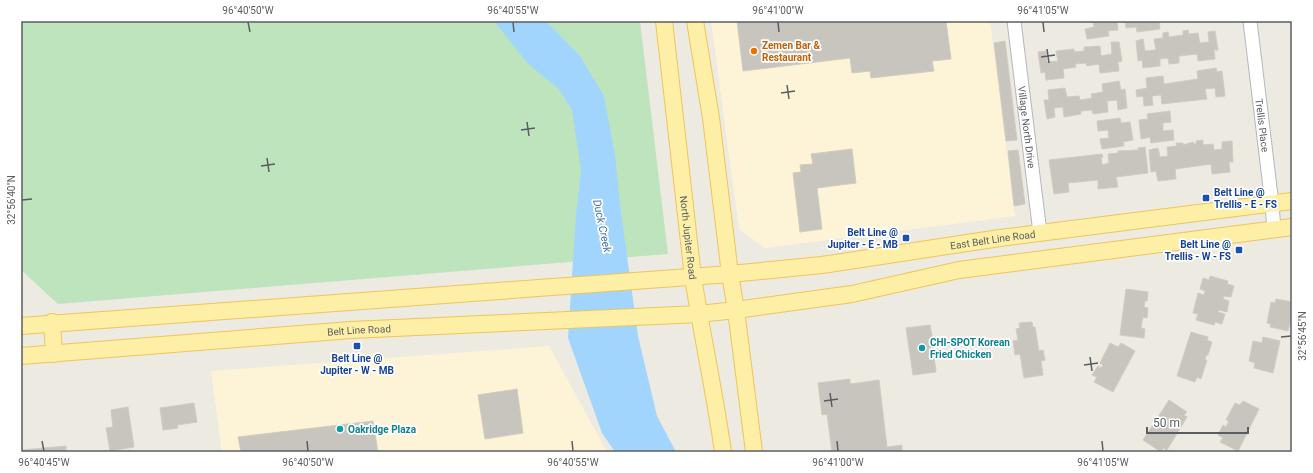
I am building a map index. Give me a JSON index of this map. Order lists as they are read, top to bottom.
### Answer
{
  "streets": {
    "main road": ["North Jupiter Road", "East Belt Line Road", "Belt Line Road"],
    "street": ["Trellis Place", "Village North Drive"]
  },
  "crossings": [
    ["Trellis Place", "East Belt Line Road"],
    ["Village North Drive", "East Belt Line Road"],
    ["North Jupiter Road", "East Belt Line Road"],
    ["North Jupiter Road", "Belt Line Road"]
  ],
  "water": ["Duck Creek"],
  "places": {
    "other": ["Zemen Bar & Restaurant", "CHI-SPOT Korean Fried Chicken", "Oakridge Plaza"],
    "transit": [
      "Belt Line @ Trellis - E - FS",
      "Belt Line @ Jupiter - E - MB",
      "Belt Line @ Trellis - W - FS",
      "Belt Line @ Jupiter - W - MB"
    ]
  },
  "scale_bar": "50 m",
  "coordinates": [
    "96°40'50\"W",
    "96°40'55\"W",
    "96°41'00\"W",
    "96°41'05\"W",
    "32°56'40\"N",
    "32°56'45\"N",
    "96°40'45\"W"
  ]
}
